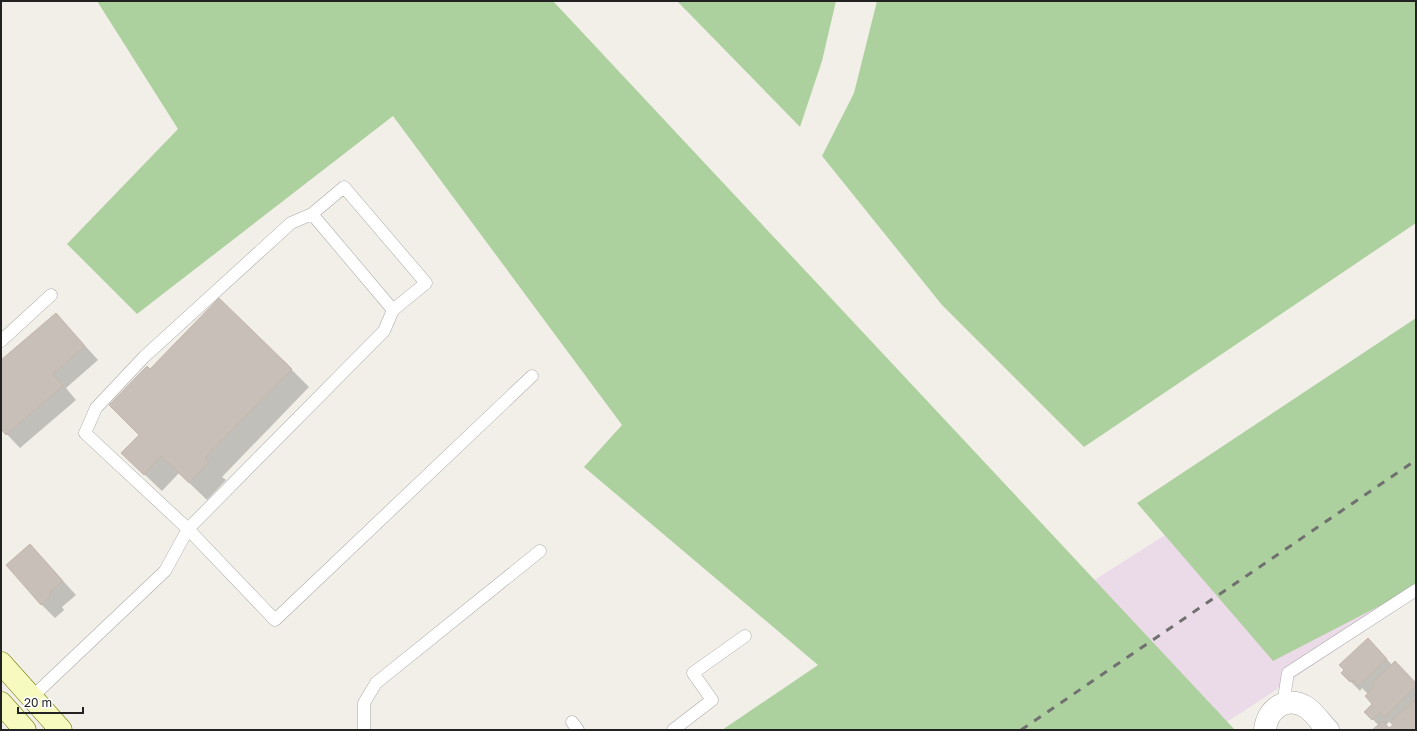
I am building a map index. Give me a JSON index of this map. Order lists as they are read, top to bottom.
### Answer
{
  "scale_bar": "20 m"
}
